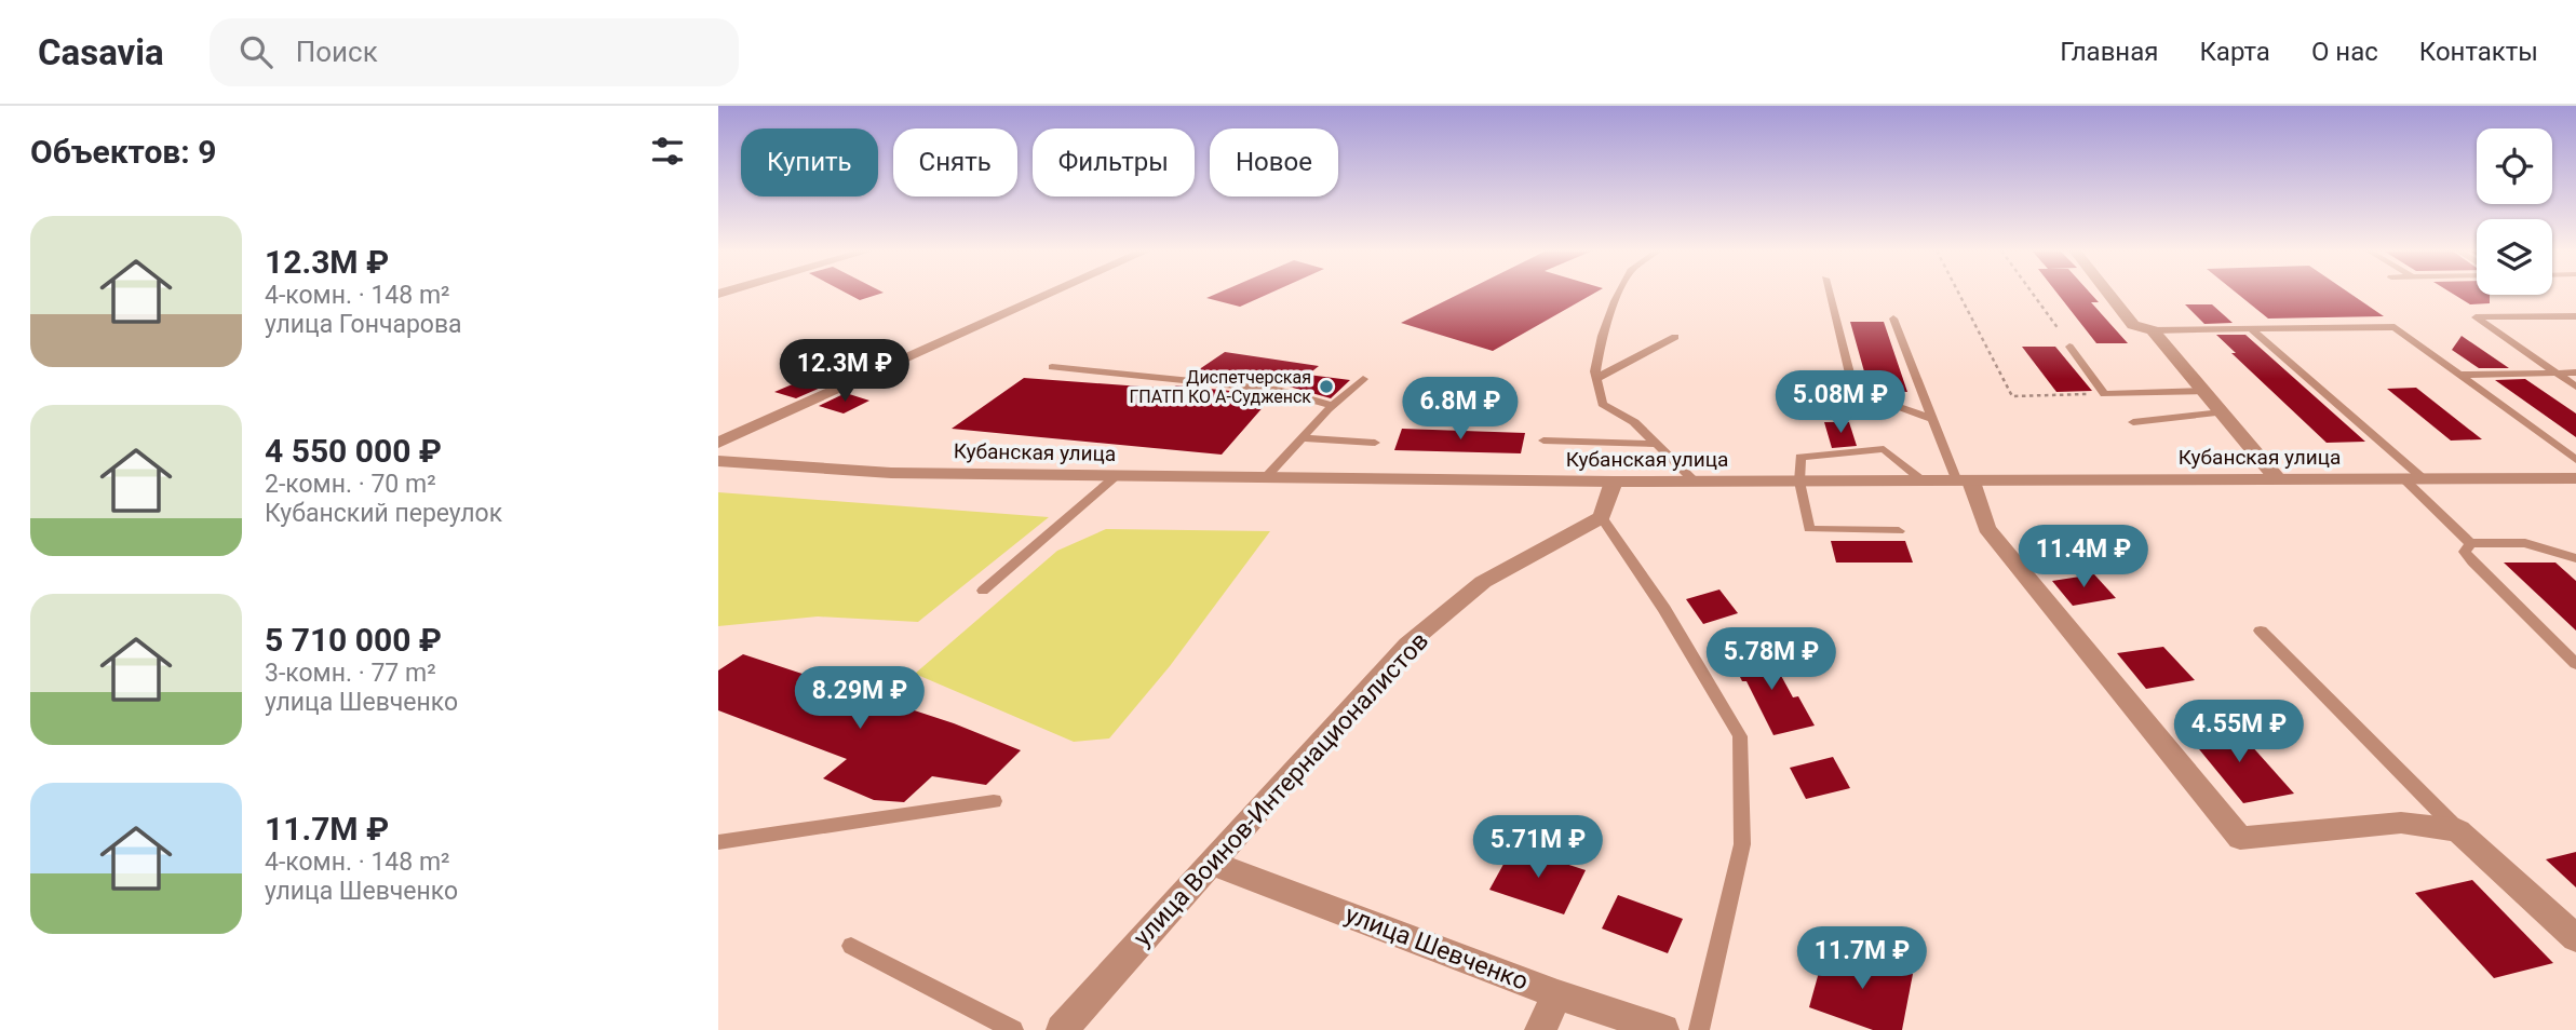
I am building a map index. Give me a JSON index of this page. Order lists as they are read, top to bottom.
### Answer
{
  "streets": {
    "street": ["Кубанская улица", "улица Воинов-Интернационалистов", "улица Шевченко"]
  },
  "crossings": [
    ["улица Воинов-Интернационалистов", "улица Шевченко"]
  ],
  "places": ["Диспетчерская ГПАТП КО А-Судженск"],
  "page": {
    "header": "Casavia",
    "search": "Поиск",
    "nav": [
      "Главная",
      "Карта",
      "О нас",
      "Контакты"
    ],
    "heading": "Объектов: 9",
    "chip": [
      "Купить",
      "Снять",
      "Фильтры",
      "Новое"
    ],
    "list": [
      {
        "name": "12.3M ₽",
        "note": "4-комн. · 148 m² · улица Гончарова"
      },
      {
        "name": "4 550 000 ₽",
        "note": "2-комн. · 70 m² · Кубанский переулок"
      },
      {
        "name": "5 710 000 ₽",
        "note": "3-комн. · 77 m² · улица Шевченко"
      },
      {
        "name": "11.7M ₽",
        "note": "4-комн. · 148 m² · улица Шевченко"
      }
    ],
    "price": [
      "12.3M ₽",
      "5.08M ₽",
      "6.8M ₽",
      "11.4M ₽",
      "5.78M ₽",
      "8.29M ₽",
      "4.55M ₽",
      "5.71M ₽",
      "11.7M ₽"
    ]
  }
}
